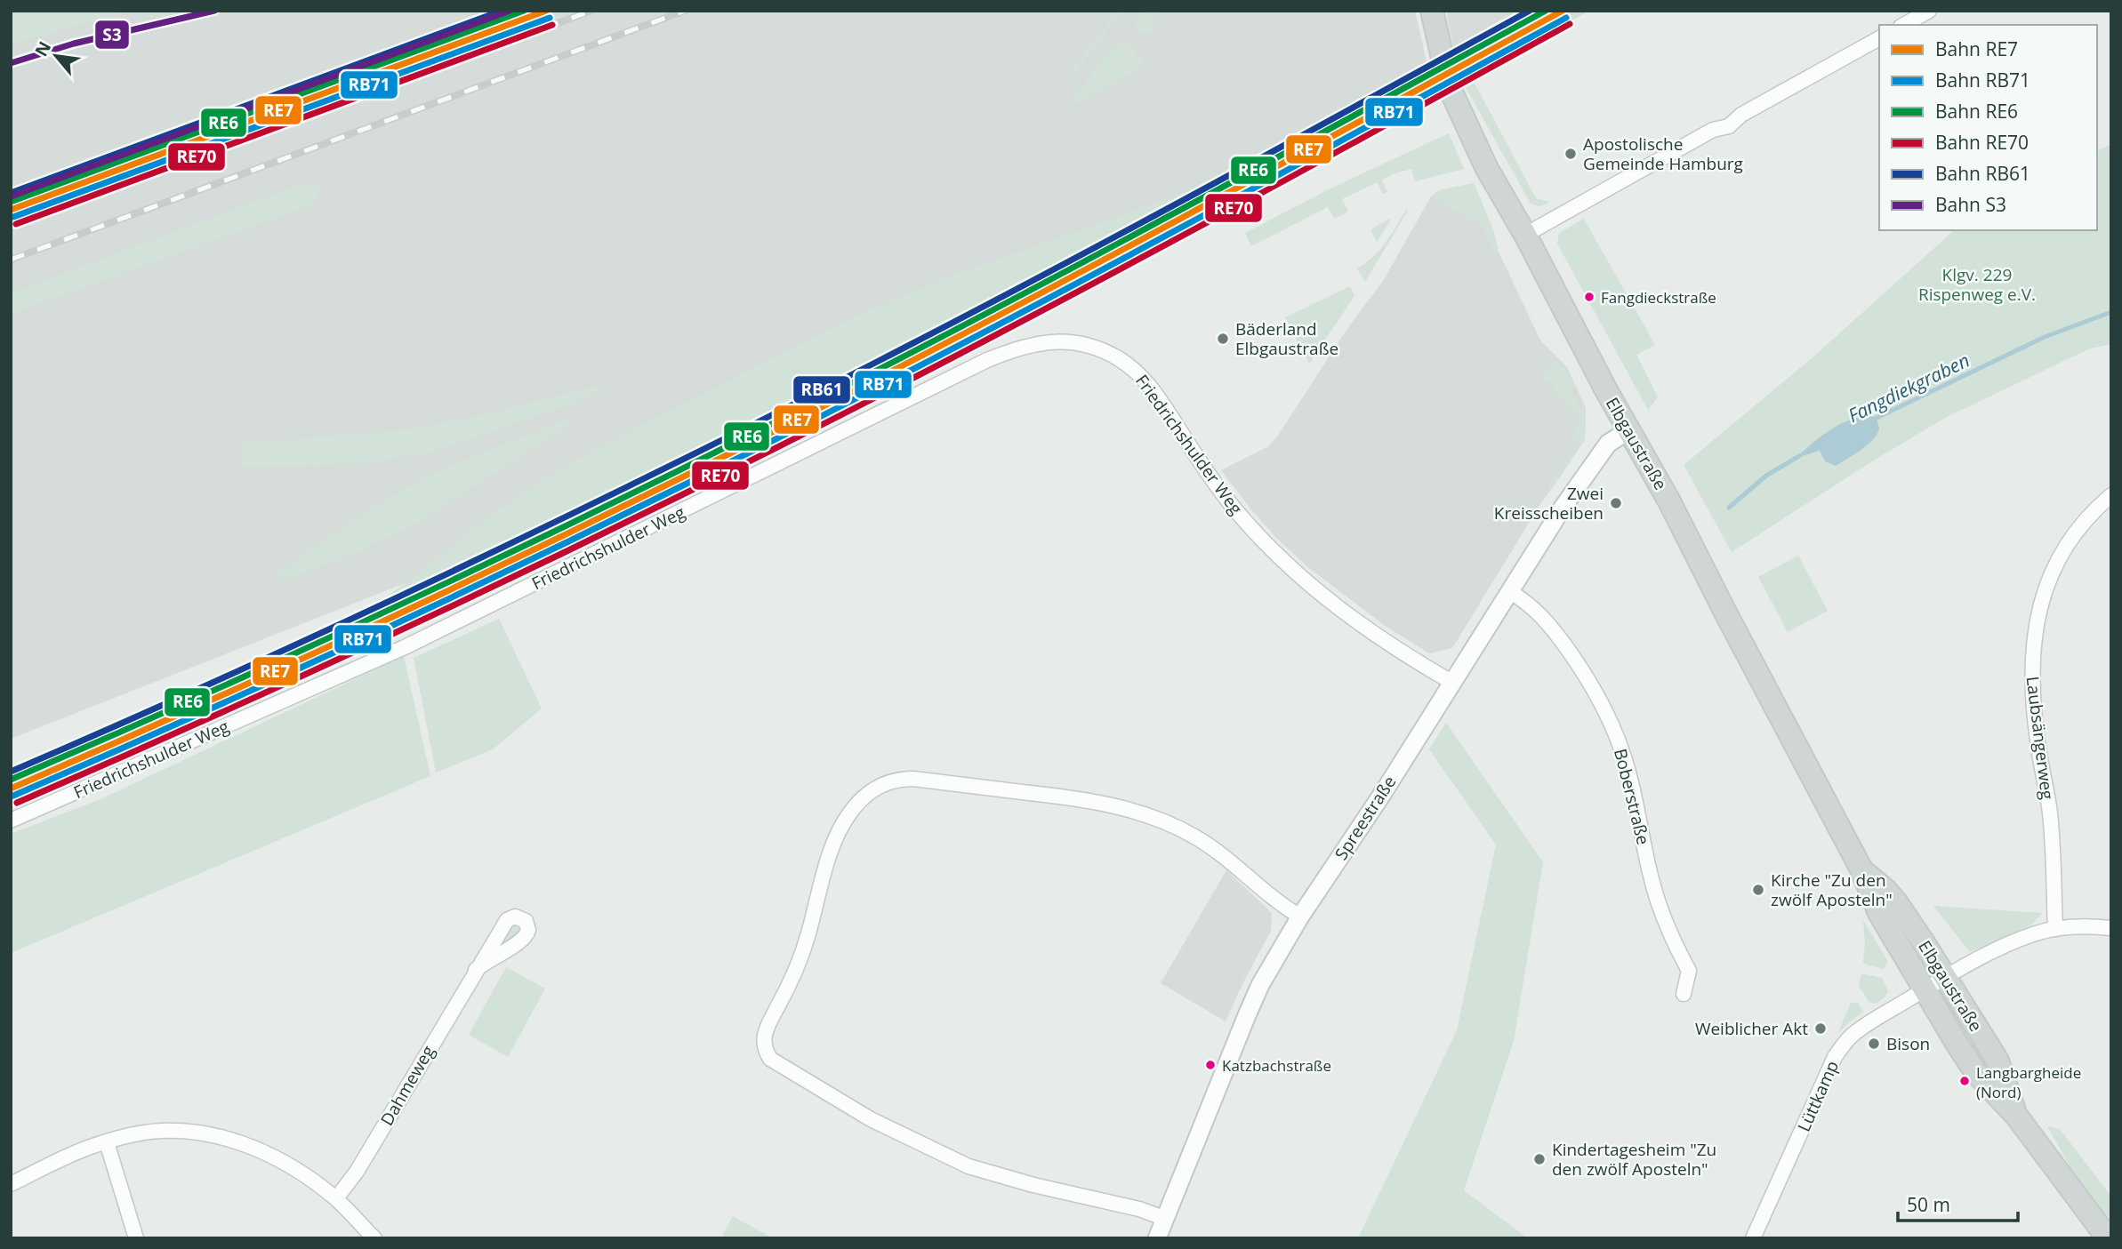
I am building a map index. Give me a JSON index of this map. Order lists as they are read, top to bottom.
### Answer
{
  "streets": {
    "main road": ["Elbgaustraße"],
    "street": [
      "Friedrichshulder Weg",
      "Laubsängerweg",
      "Boberstraße",
      "Spreestraße",
      "Dahmeweg",
      "Lüttkamp"
    ]
  },
  "crossings": [
    ["Elbgaustraße", "Spreestraße"],
    ["Elbgaustraße", "Lüttkamp"],
    ["Friedrichshulder Weg", "Spreestraße"],
    ["Laubsängerweg", "Lüttkamp"],
    ["Boberstraße", "Spreestraße"]
  ],
  "water": ["Fangdiekgraben"],
  "parks": ["Klgv. 229 Rispenweg e.V."],
  "places": [
    "Apostolische Gemeinde Hamburg",
    "Fangdieckstraße",
    "Bäderland Elbgaustraße",
    "Zwei Kreisscheiben",
    "Kirche \"Zu den zwölf Aposteln\"",
    "Weiblicher Akt",
    "Bison",
    "Katzbachstraße",
    "Langbargheide (Nord)",
    "Kindertagesheim \"Zu den zwölf Aposteln\""
  ],
  "lines": [
    "rail line RE7",
    "rail line RE6",
    "rail line RB61",
    "rail line S3",
    "rail line RB71",
    "rail line RE70"
  ],
  "legend": [
    "Bahn RE7",
    "Bahn RB71",
    "Bahn RE6",
    "Bahn RE70",
    "Bahn RB61",
    "Bahn S3"
  ],
  "scale_bar": "50 m",
  "north": "top left"
}
